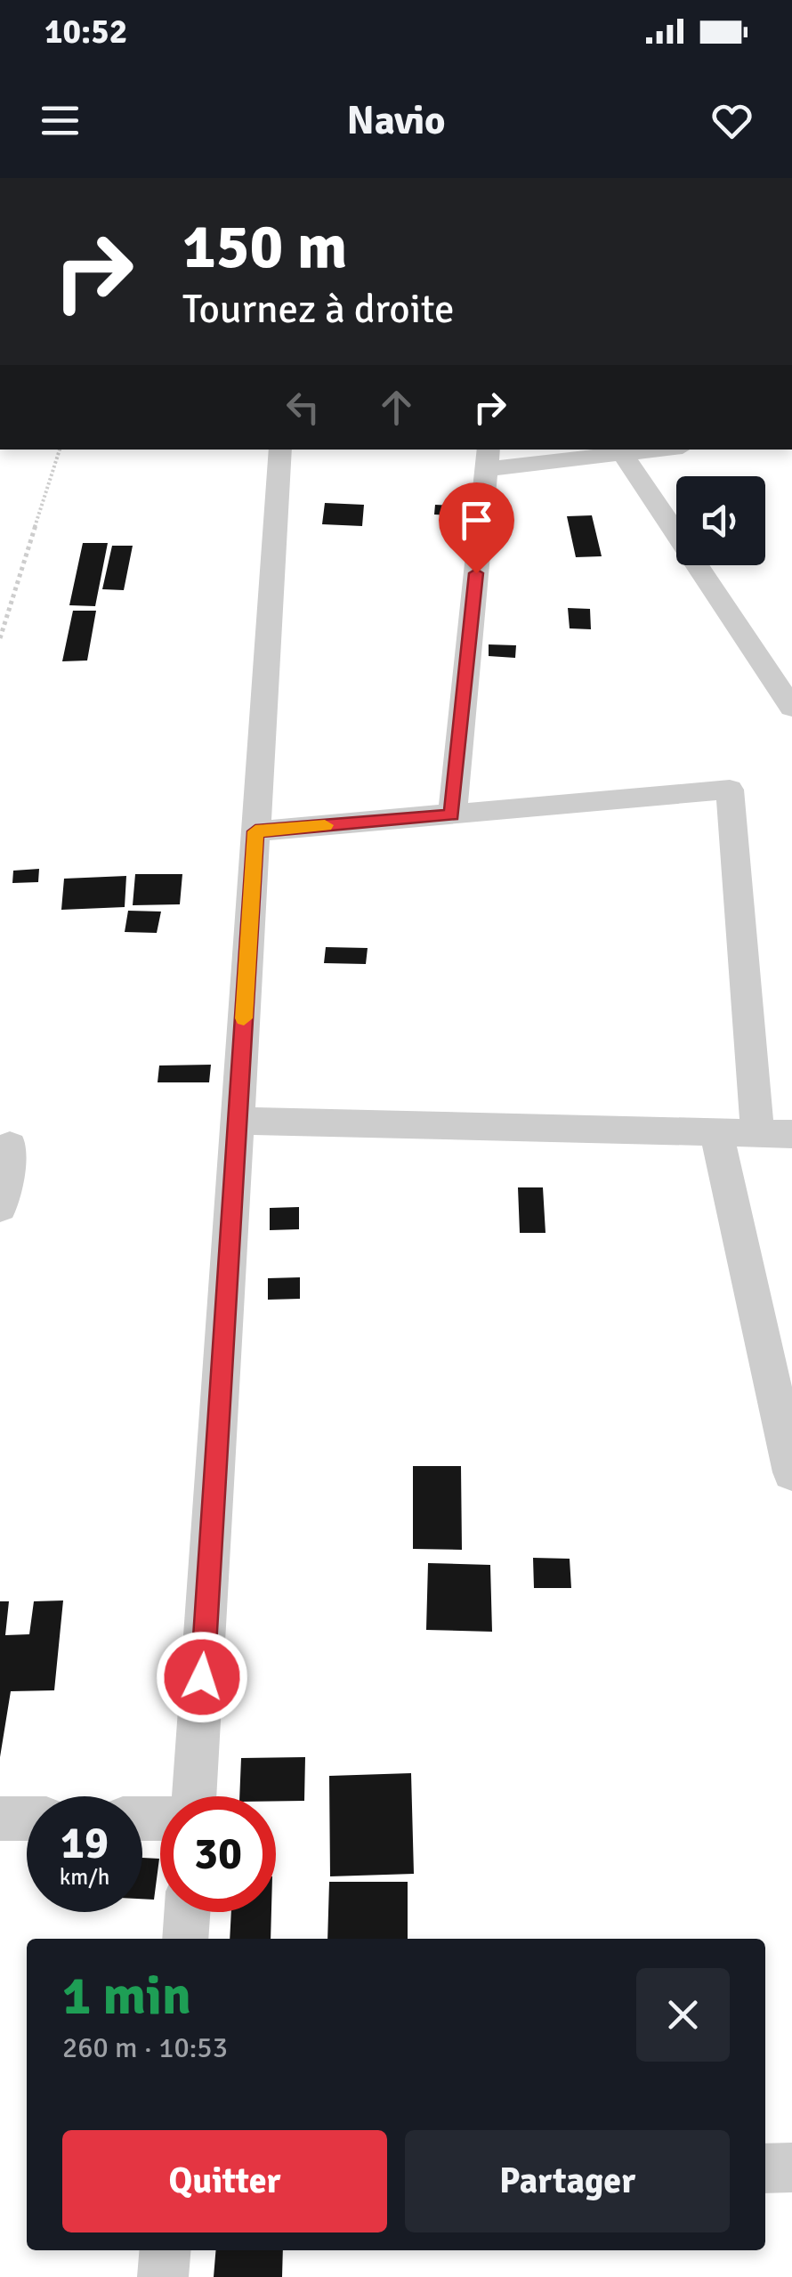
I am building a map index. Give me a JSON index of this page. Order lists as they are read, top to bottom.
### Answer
{
  "page": {
    "status": "10:52",
    "header": "Navio",
    "turn": ["150 m", "Tournez à droite"],
    "speed": "19 km/h",
    "limit": "30",
    "heading": ["1 min", "260 m · 10:53"],
    "buttons": ["Quitter", "Partager"]
  }
}
